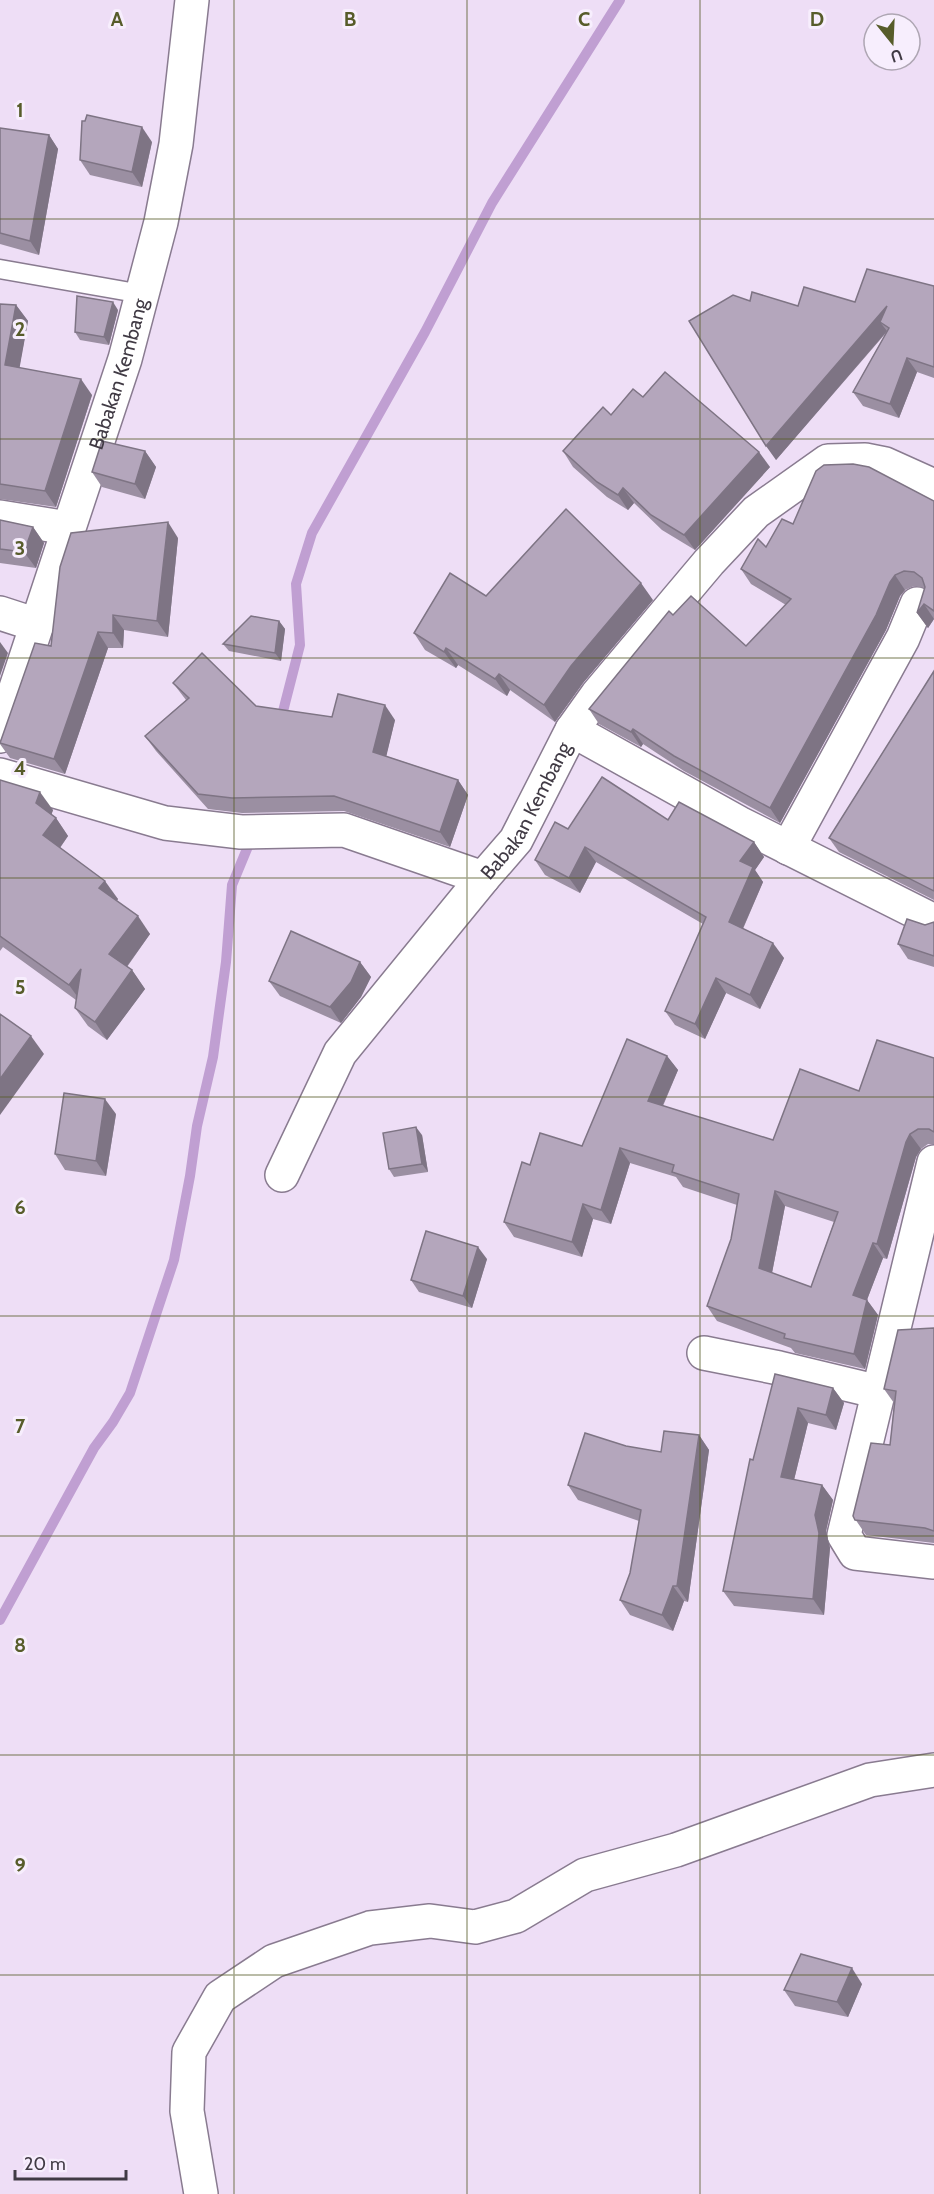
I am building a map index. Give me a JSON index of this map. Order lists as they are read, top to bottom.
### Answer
{
  "streets": {
    "street": ["Babakan Kembang"]
  },
  "scale_bar": "20 m",
  "north": "bottom",
  "grid": {
    "columns": [
      "A",
      "B",
      "C",
      "D"
    ],
    "rows": [
      "1",
      "2",
      "3",
      "4",
      "5",
      "6",
      "7",
      "8",
      "9"
    ]
  }
}
